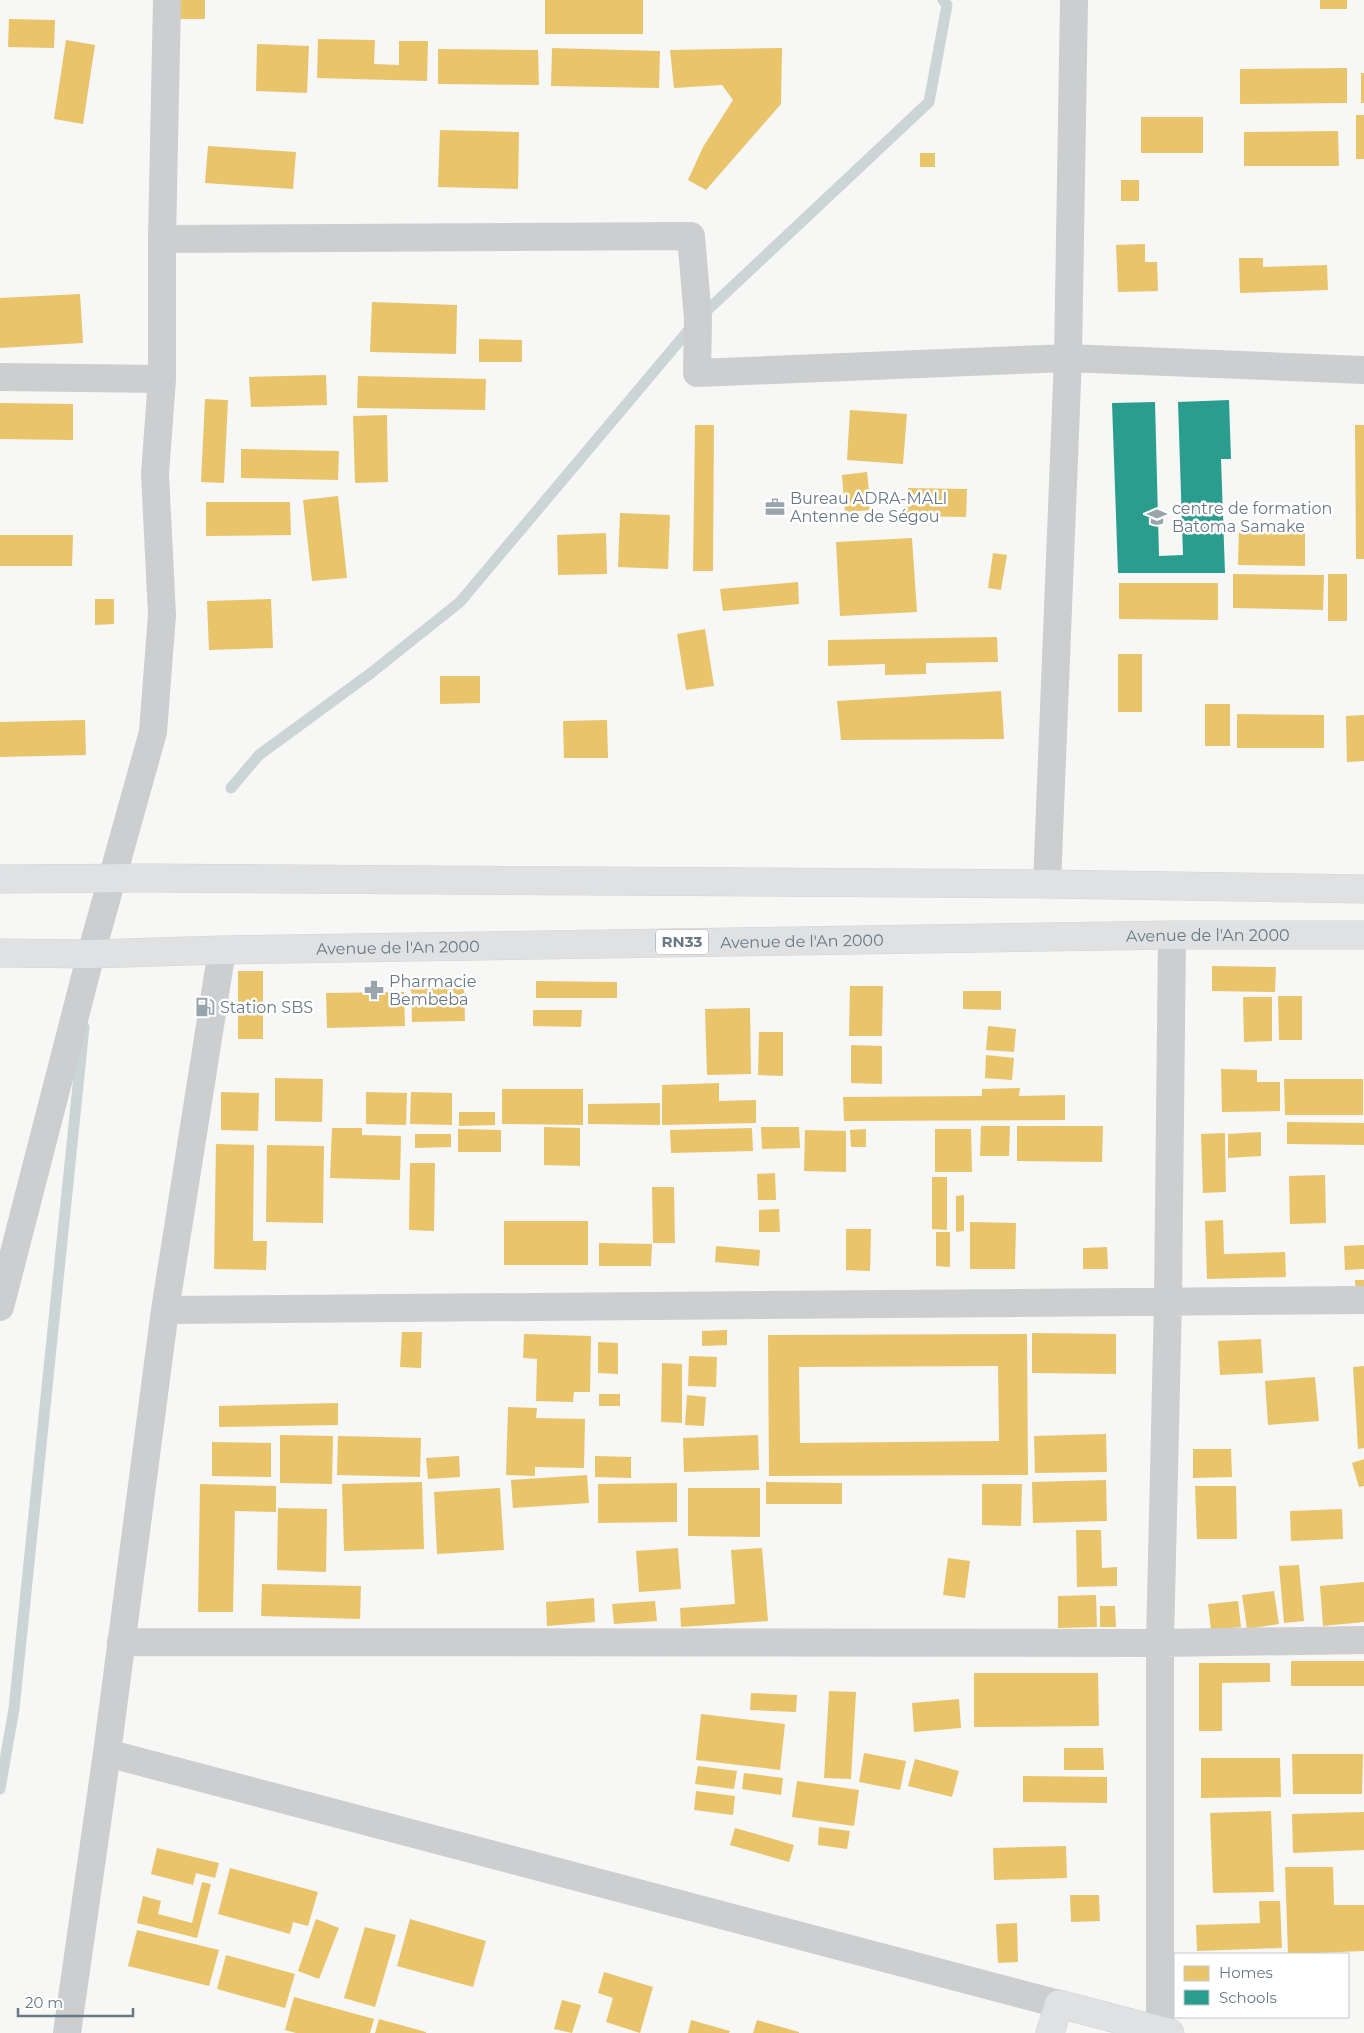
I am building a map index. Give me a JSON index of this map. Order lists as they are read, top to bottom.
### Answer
{
  "streets": {
    "main road": ["Avenue de l'An 2000", "RN33"]
  },
  "places": {
    "office": ["Bureau ADRA-MALI Antenne de Ségou"],
    "school or university": ["centre de formation Batoma Samake"],
    "pharmacy": ["Pharmacie Bembeba"],
    "fuel station": ["Station SBS"]
  },
  "legend": ["Homes", "Schools"],
  "scale_bar": "20 m"
}
